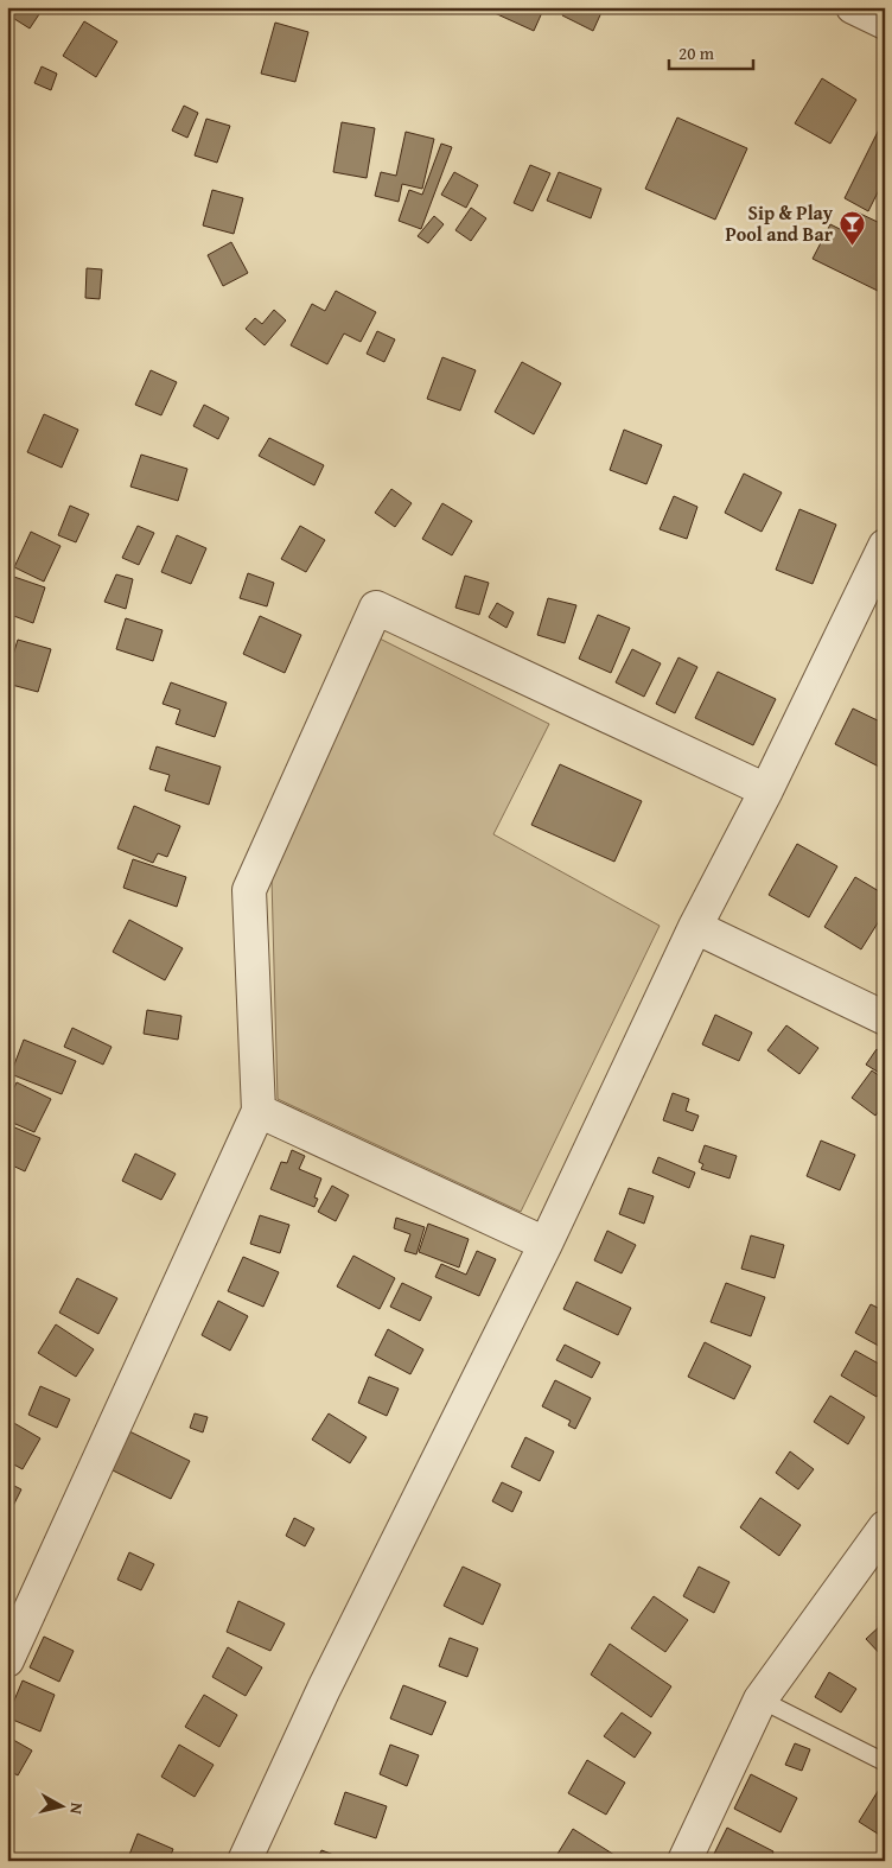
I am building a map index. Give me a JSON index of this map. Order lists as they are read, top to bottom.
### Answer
{
  "places": {
    "bar": ["Sip & Play Pool and Bar"]
  },
  "scale_bar": "20 m",
  "north": "right"
}
